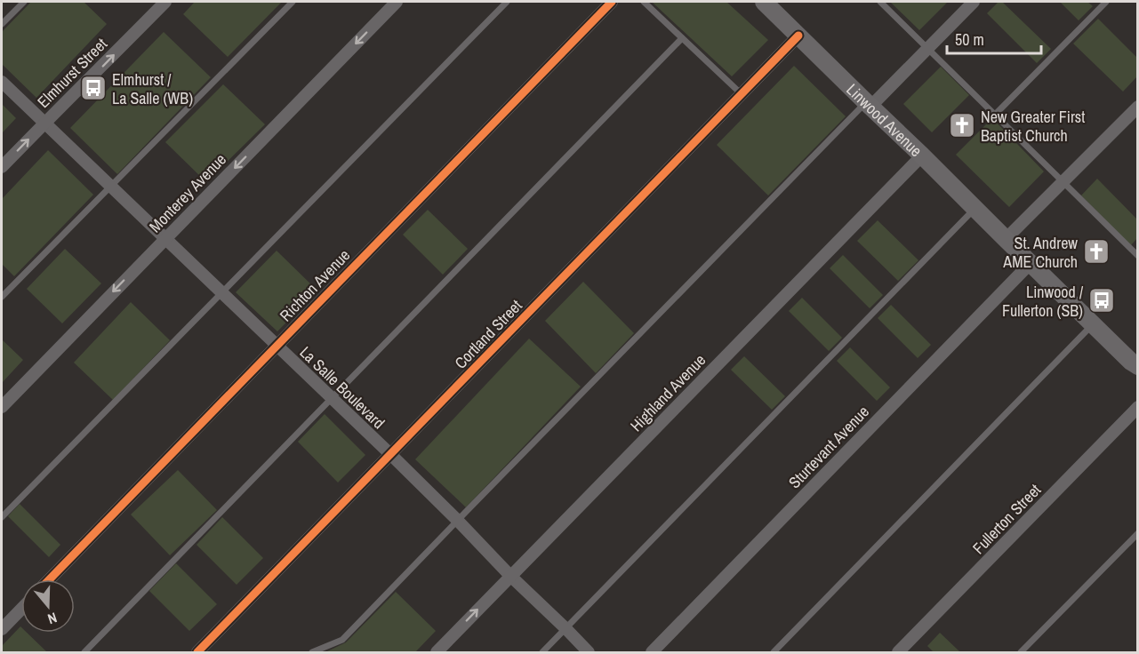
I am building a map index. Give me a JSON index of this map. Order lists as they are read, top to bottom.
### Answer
{
  "streets": {
    "street": [
      "Elmhurst Street",
      "Linwood Avenue",
      "Monterey Avenue",
      "Richton Avenue",
      "Cortland Street",
      "La Salle Boulevard",
      "Highland Avenue",
      "Sturtevant Avenue",
      "Fullerton Street"
    ]
  },
  "crossings": [
    ["Elmhurst Street", "La Salle Boulevard"],
    ["Linwood Avenue", "Cortland Street"],
    ["Linwood Avenue", "Highland Avenue"],
    ["Linwood Avenue", "Sturtevant Avenue"],
    ["Monterey Avenue", "La Salle Boulevard"],
    ["Richton Avenue", "La Salle Boulevard"],
    ["Cortland Street", "La Salle Boulevard"],
    ["La Salle Boulevard", "Highland Avenue"]
  ],
  "one_way": ["Elmhurst Street", "Monterey Avenue"],
  "places": {
    "bus stop": ["Elmhurst / La Salle (WB)", "Linwood / Fullerton (SB)"],
    "church": ["New Greater First Baptist Church", "St. Andrew AME Church"]
  },
  "scale_bar": "50 m",
  "north": "bottom"
}
